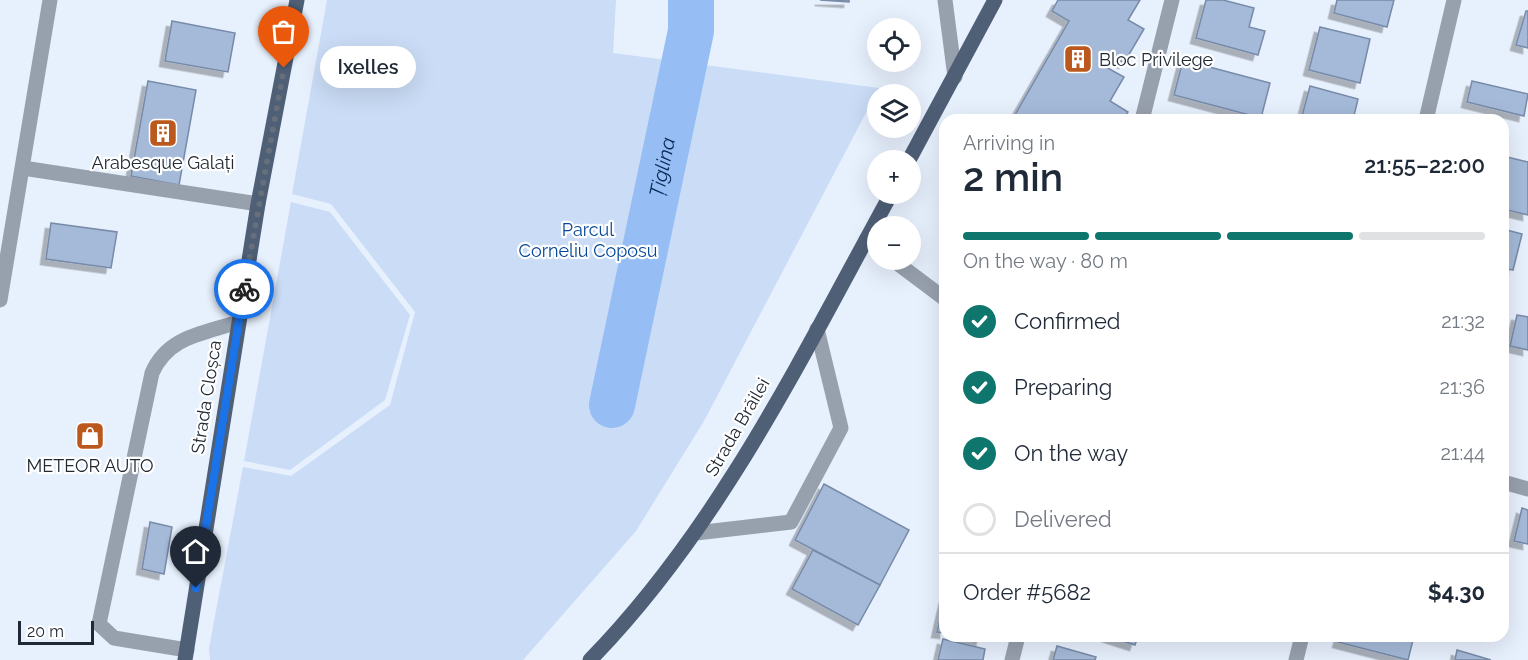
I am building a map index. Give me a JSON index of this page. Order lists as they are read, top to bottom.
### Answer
{
  "streets": {
    "main road": ["Strada Cloșca", "Strada Brăilei"]
  },
  "water": ["Țiglina"],
  "parks": ["Parcul Corneliu Coposu"],
  "places": {
    "building": ["Bloc Privilege", "Arabesque Galați"],
    "other": ["Ixelles"],
    "shop": ["METEOR AUTO"]
  },
  "scale_bar": "20 m",
  "page": {
    "map_buttons": ["+", "−"],
    "bubble": "Ixelles",
    "heading": ["2 min", "Arriving in", "21:55–22:00"],
    "panel": ["Order #5682", "$4.30"],
    "bar": "On the way · 80 m",
    "list": [
      ["Confirmed", "21:32"],
      ["Preparing", "21:36"],
      ["On the way", "21:44"],
      "Delivered"
    ],
    "scale": "20 m"
  }
}
